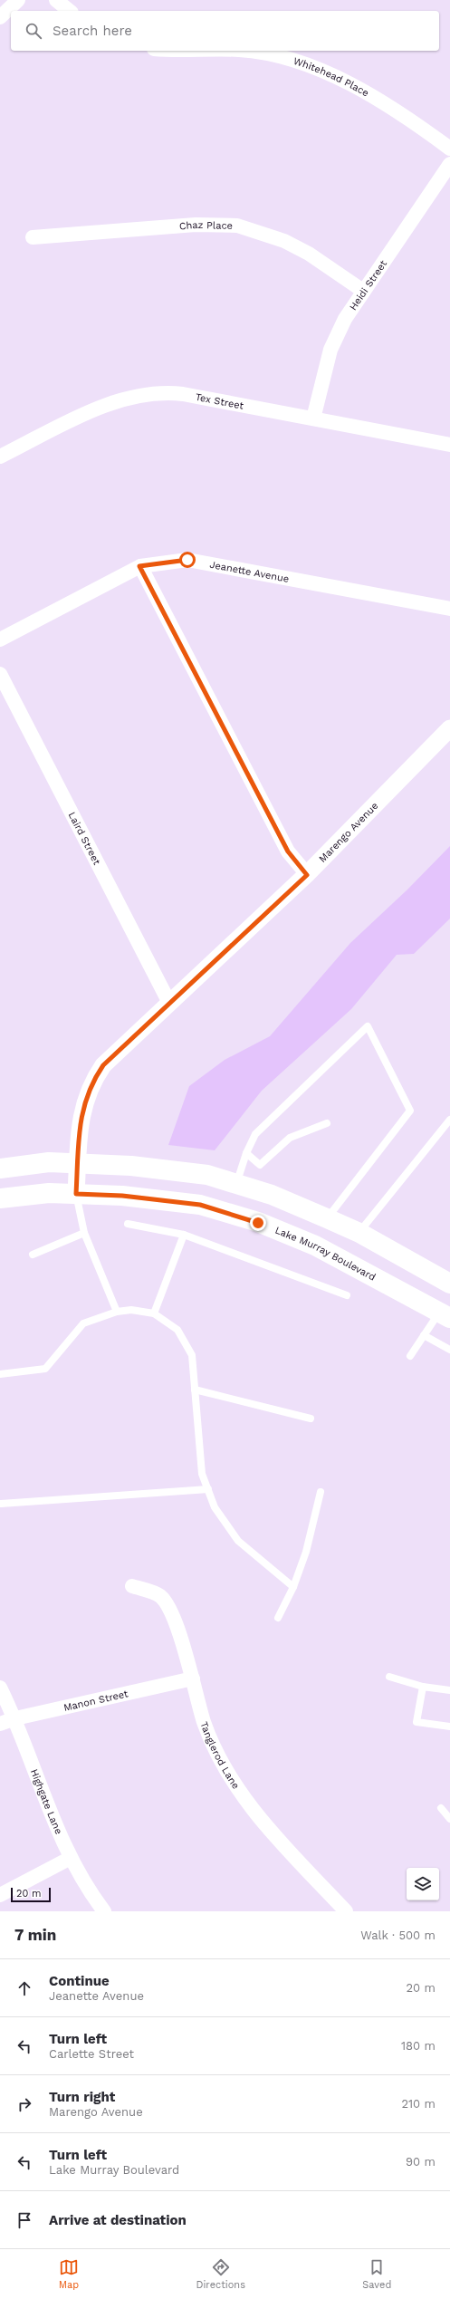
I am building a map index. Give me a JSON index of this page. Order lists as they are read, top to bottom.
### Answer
{
  "streets": {
    "main road": ["Lake Murray Boulevard"],
    "street": [
      "Whitehead Place",
      "Chaz Place",
      "Heidi Street",
      "Tex Street",
      "Jeanette Avenue",
      "Marengo Avenue",
      "Laird Street",
      "Manon Street",
      "Tanglerod Lane",
      "Highgate Lane"
    ]
  },
  "crossings": [
    ["Chaz Place", "Heidi Street"],
    ["Heidi Street", "Tex Street"],
    ["Marengo Avenue", "Laird Street"],
    ["Marengo Avenue", "Lake Murray Boulevard"],
    ["Manon Street", "Tanglerod Lane"],
    ["Manon Street", "Highgate Lane"]
  ],
  "scale_bar": "20 m",
  "page": {
    "search": "Search here",
    "scale": "20 m",
    "heading": ["7 min", "Walk · 500 m"],
    "list": [
      ["Continue", "Jeanette Avenue", "20 m"],
      ["Turn left", "Carlette Street", "180 m"],
      ["Turn right", "Marengo Avenue", "210 m"],
      ["Turn left", "Lake Murray Boulevard", "90 m"],
      "Arrive at destination"
    ],
    "nav": ["Map", "Directions", "Saved"]
  }
}
